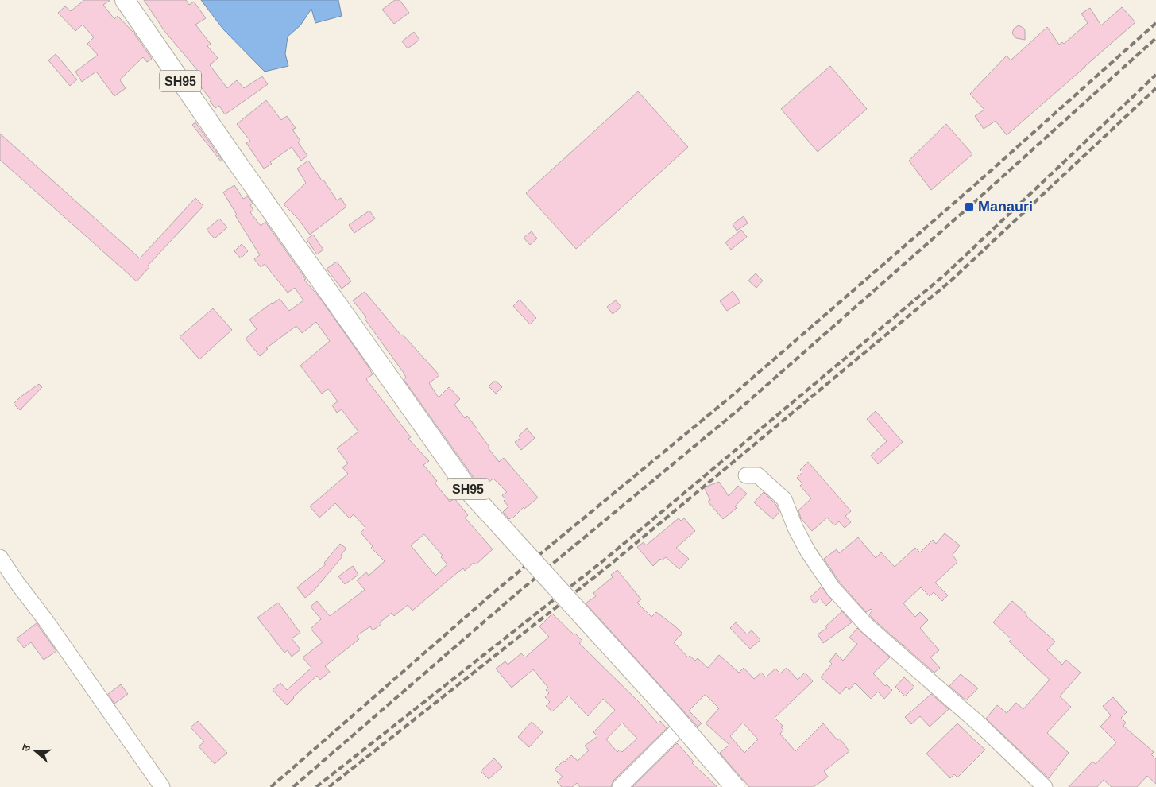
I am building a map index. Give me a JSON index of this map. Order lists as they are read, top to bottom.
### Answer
{
  "streets": {
    "main road": ["SH95"]
  },
  "places": {
    "transit": ["Manauri"]
  },
  "north": "left"
}
